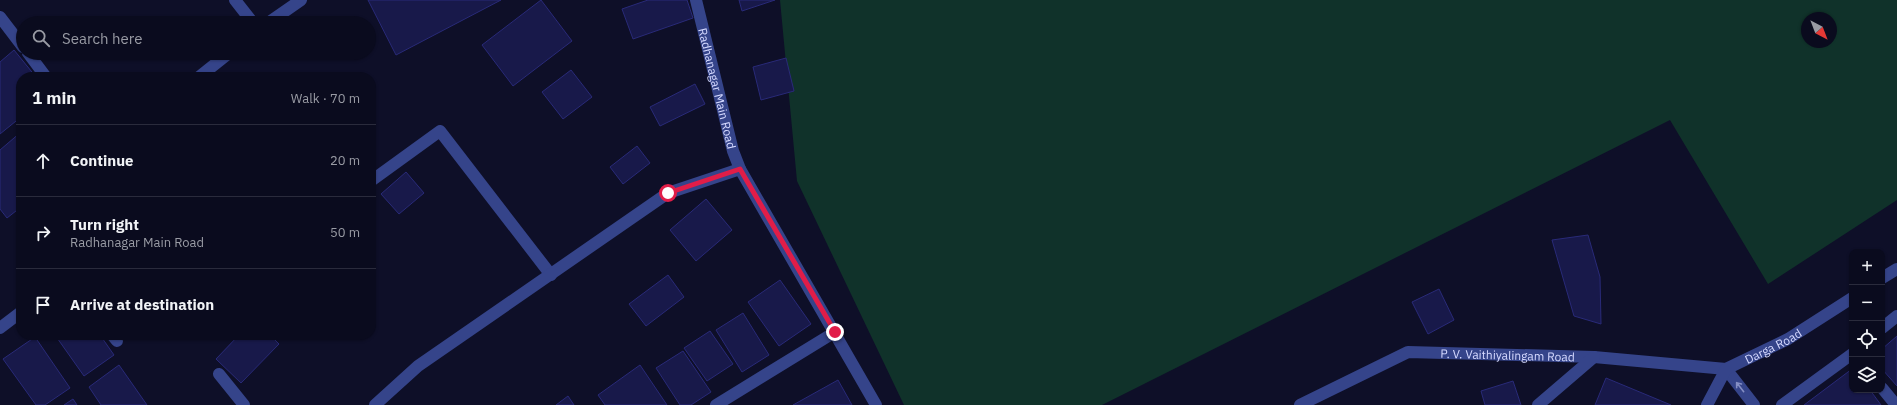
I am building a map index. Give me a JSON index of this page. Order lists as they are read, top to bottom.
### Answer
{
  "streets": {
    "street": ["Radhanagar Main Road", "Darga Road", "P. V. Vaithiyalingam Road"]
  },
  "crossings": [
    ["Darga Road", "P. V. Vaithiyalingam Road"]
  ],
  "north": "bottom right",
  "page": {
    "search": "Search here",
    "heading": ["1 min", "Walk · 70 m"],
    "list": [
      ["Continue", "20 m"],
      ["Turn right", "Radhanagar Main Road", "50 m"],
      "Arrive at destination"
    ],
    "map_buttons": ["+", "−"]
  }
}
